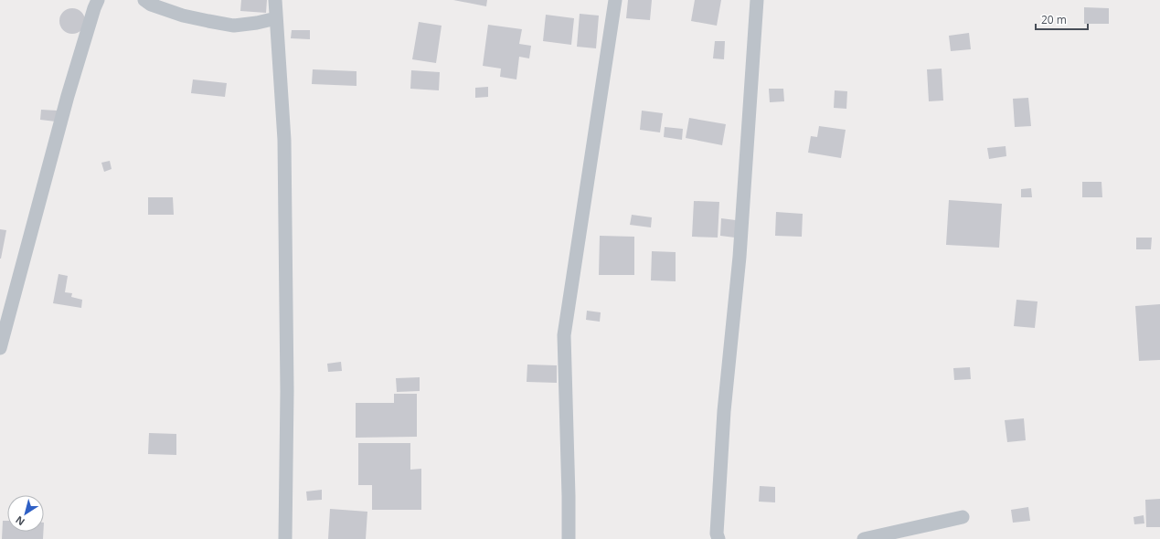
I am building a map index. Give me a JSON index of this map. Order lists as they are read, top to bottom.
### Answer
{
  "scale_bar": "20 m",
  "north": "bottom left"
}
